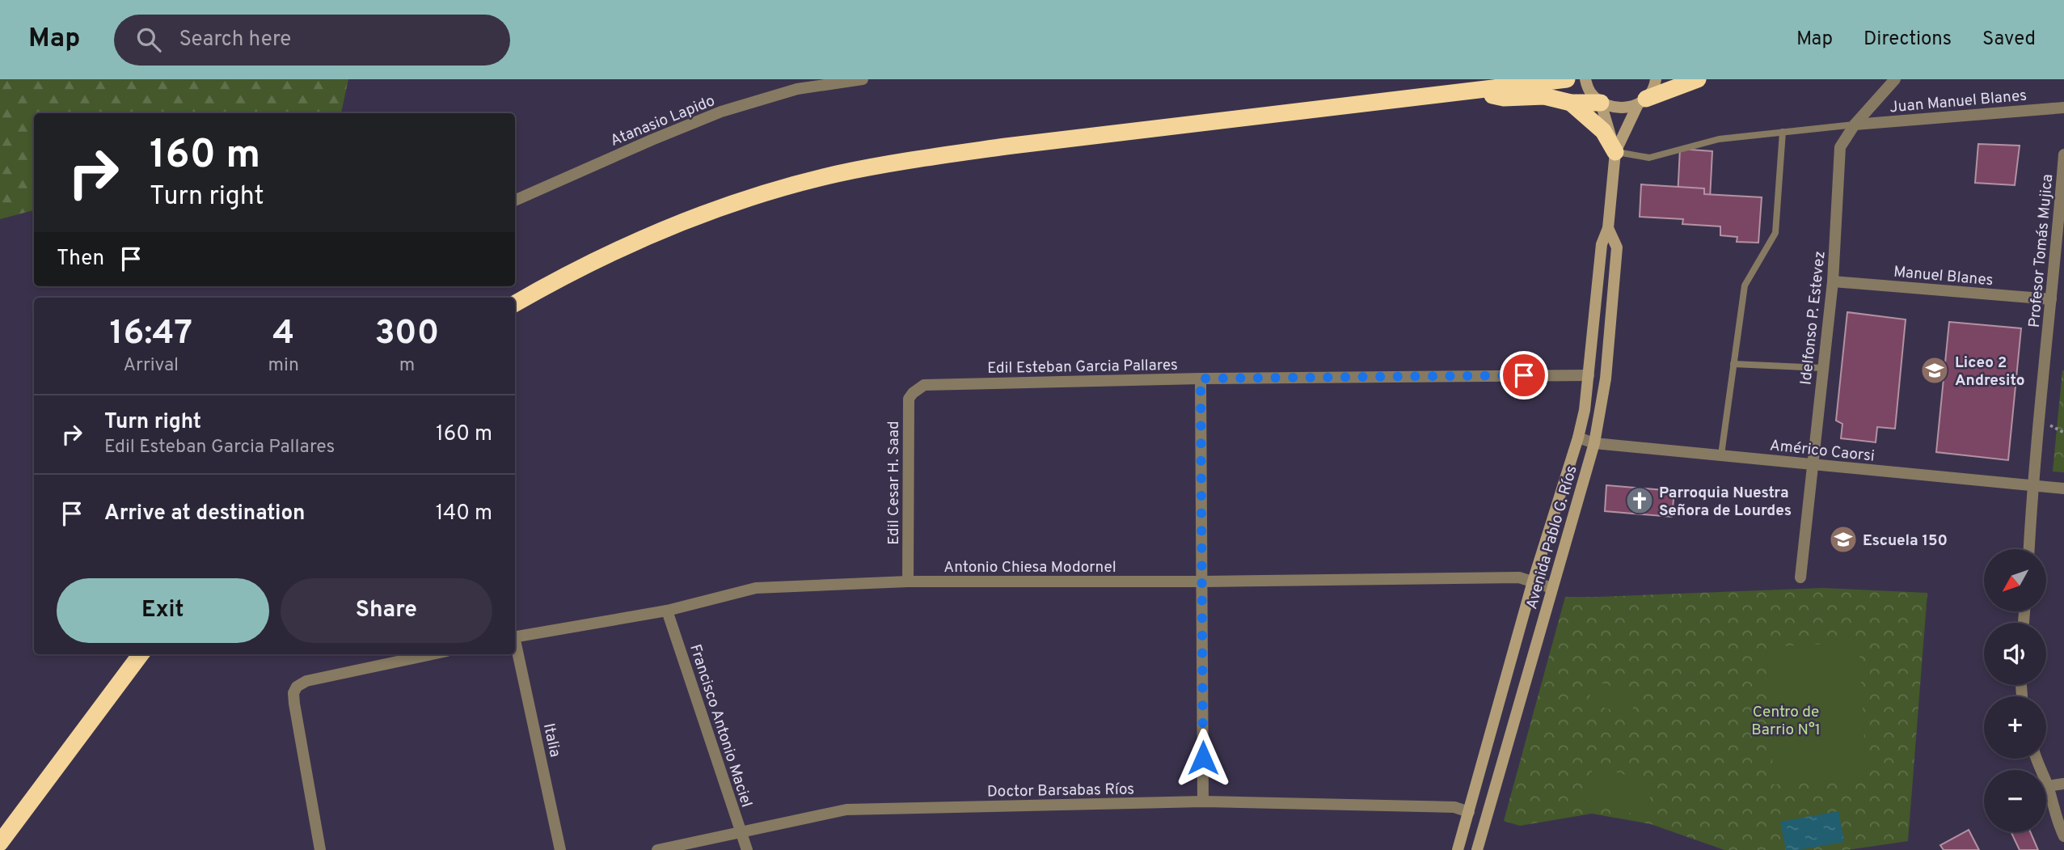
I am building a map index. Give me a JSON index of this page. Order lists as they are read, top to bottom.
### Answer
{
  "streets": {
    "street": [
      "Juan Manuel Blanes",
      "Atanasio Lapido",
      "Profesor Tomás Mujica",
      "Manuel Blanes",
      "Idelfonso P. Estevez",
      "Edil Esteban Garcia Pallares",
      "Américo Caorsi",
      "Edil Cesar H. Saad",
      "Avenida Pablo G. Ríos",
      "Antonio Chiesa Modornel",
      "Francisco Antonio Maciel",
      "Italia",
      "Doctor Barsabas Ríos"
    ]
  },
  "crossings": [
    ["Juan Manuel Blanes", "Idelfonso P. Estevez"],
    ["Profesor Tomás Mujica", "Manuel Blanes"],
    ["Profesor Tomás Mujica", "Américo Caorsi"],
    ["Manuel Blanes", "Idelfonso P. Estevez"],
    ["Idelfonso P. Estevez", "Américo Caorsi"],
    ["Edil Esteban Garcia Pallares", "Edil Cesar H. Saad"],
    ["Edil Esteban Garcia Pallares", "Avenida Pablo G. Ríos"],
    ["Américo Caorsi", "Avenida Pablo G. Ríos"],
    ["Edil Cesar H. Saad", "Antonio Chiesa Modornel"],
    ["Avenida Pablo G. Ríos", "Antonio Chiesa Modornel"],
    ["Avenida Pablo G. Ríos", "Doctor Barsabas Ríos"],
    ["Antonio Chiesa Modornel", "Francisco Antonio Maciel"],
    ["Francisco Antonio Maciel", "Doctor Barsabas Ríos"]
  ],
  "parks": ["Centro de Barrio N°1"],
  "places": {
    "school or university": ["Liceo 2 Andresito", "Escuela 150"],
    "church": ["Parroquia Nuestra Señora de Lourdes"]
  },
  "north": "bottom left",
  "page": {
    "header": "Map",
    "search": "Search here",
    "nav": ["Map", "Directions", "Saved"],
    "turn": ["160 m", "Turn right"],
    "then": "Then",
    "eta": [
      "16:47",
      "Arrival",
      "4",
      "min",
      "300",
      "m"
    ],
    "list": [
      {
        "name": "Turn right",
        "note": "Edil Esteban Garcia Pallares",
        "value": "160 m"
      },
      {
        "name": "Arrive at destination",
        "value": "140 m"
      }
    ],
    "map_buttons": ["+", "−"],
    "buttons": ["Exit", "Share"]
  }
}
